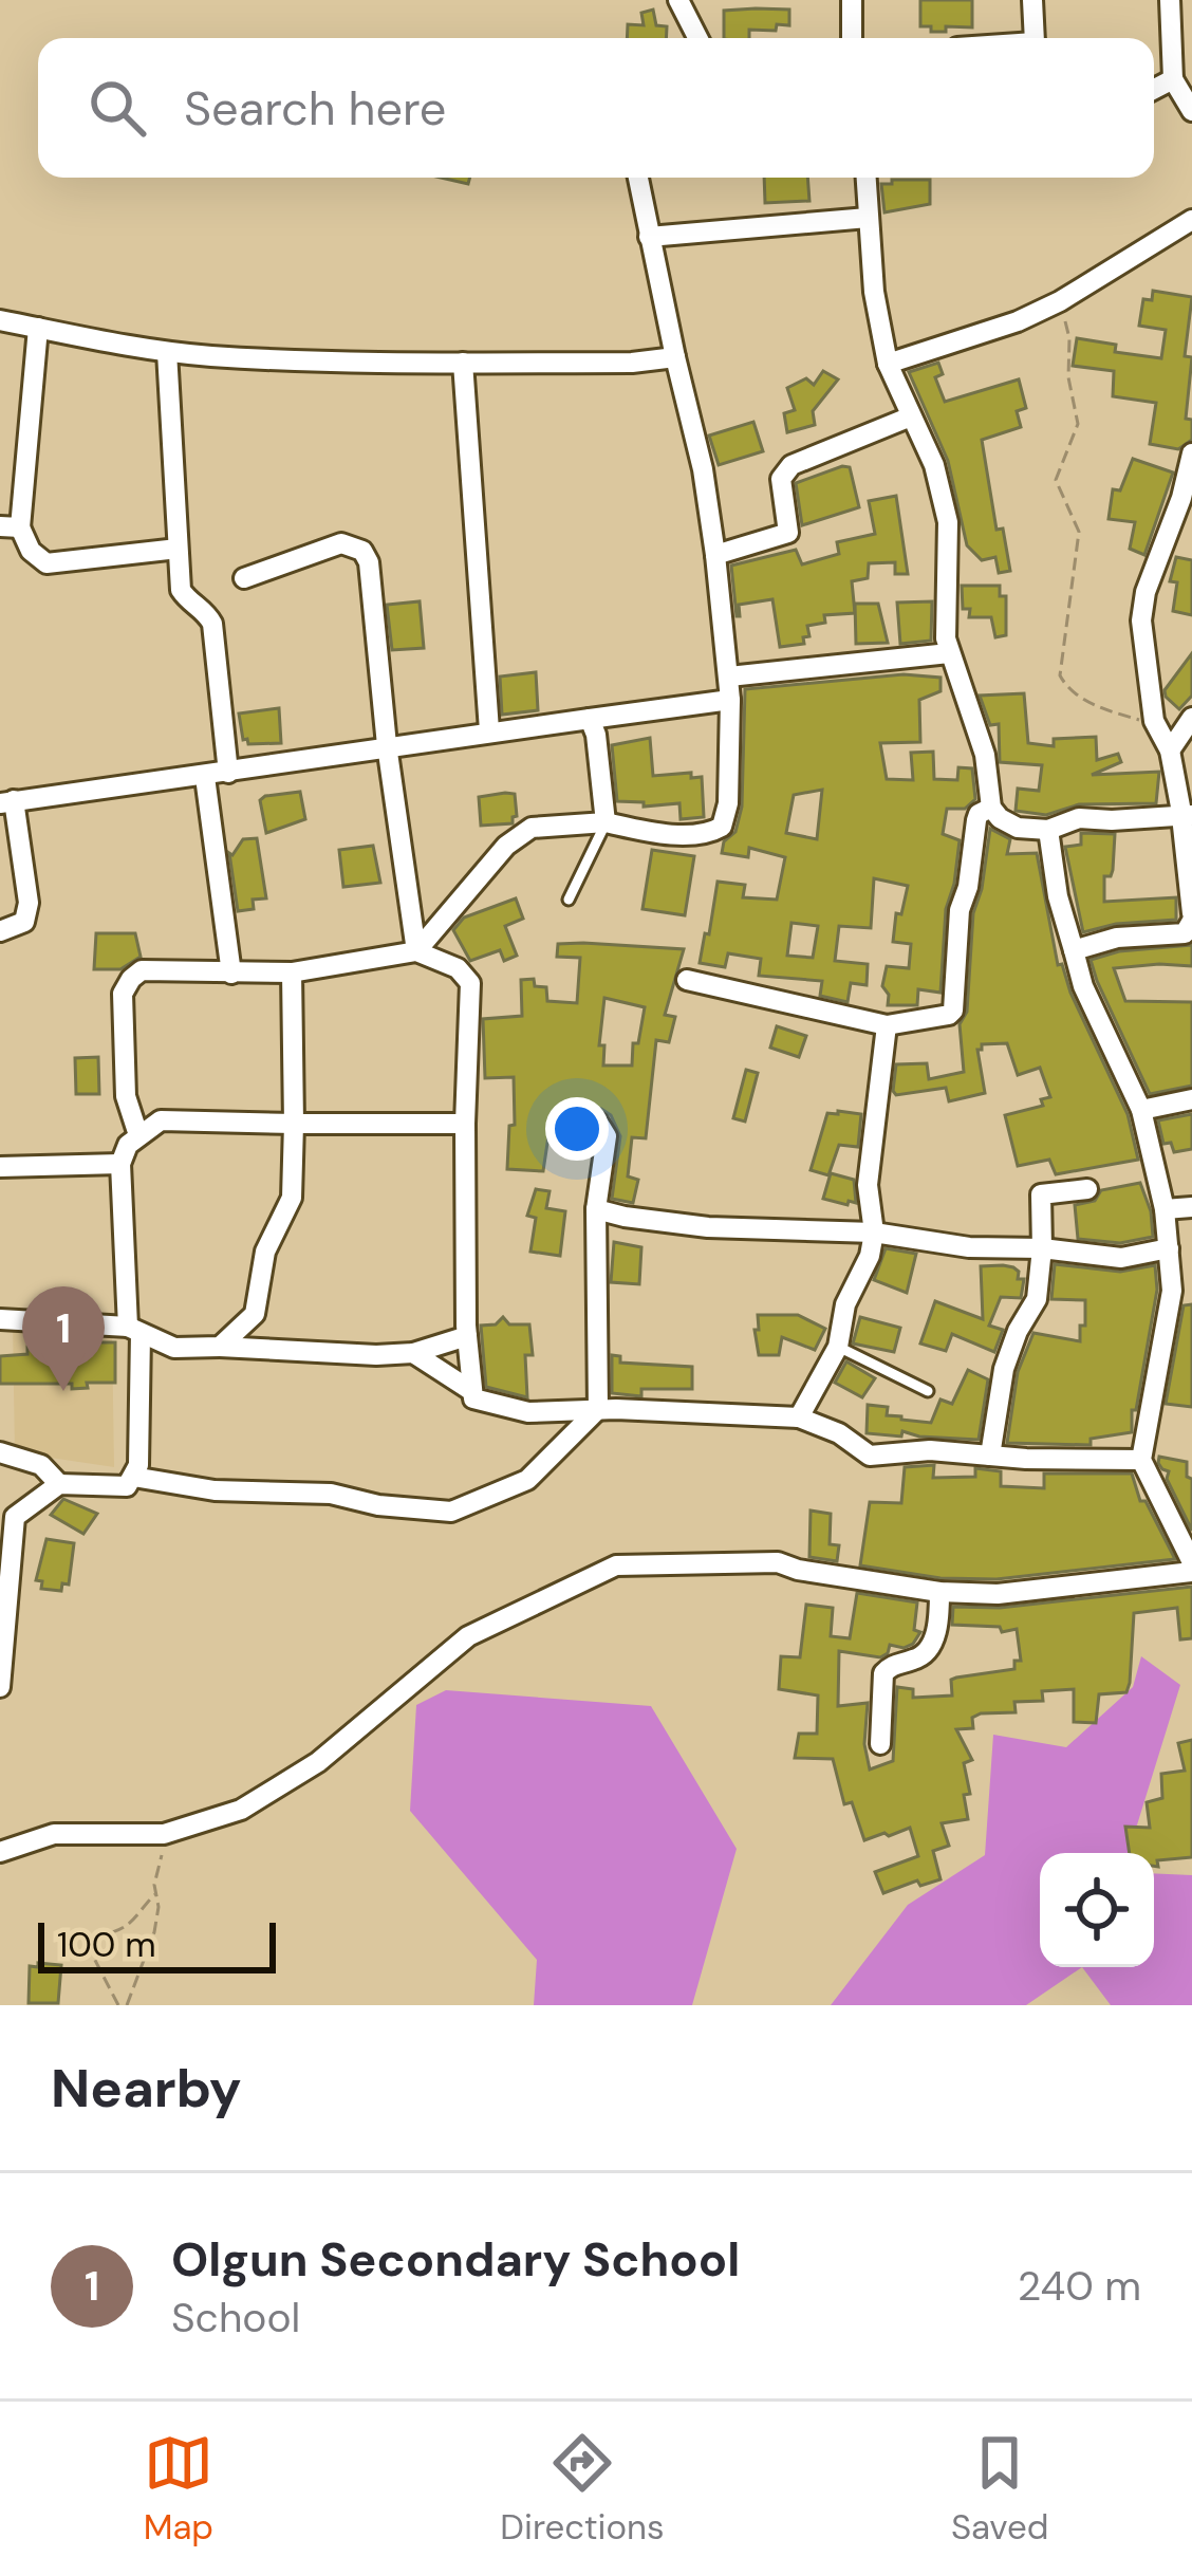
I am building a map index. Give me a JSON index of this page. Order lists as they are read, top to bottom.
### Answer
{
  "scale_bar": "100 m",
  "page": {
    "search": "Search here",
    "pins": "1",
    "scale": "100 m",
    "heading": "Nearby",
    "list": [
      {
        "mark": "1",
        "name": "Olgun Secondary School",
        "note": "School",
        "value": "240 m"
      }
    ],
    "nav": ["Map", "Directions", "Saved"]
  }
}
